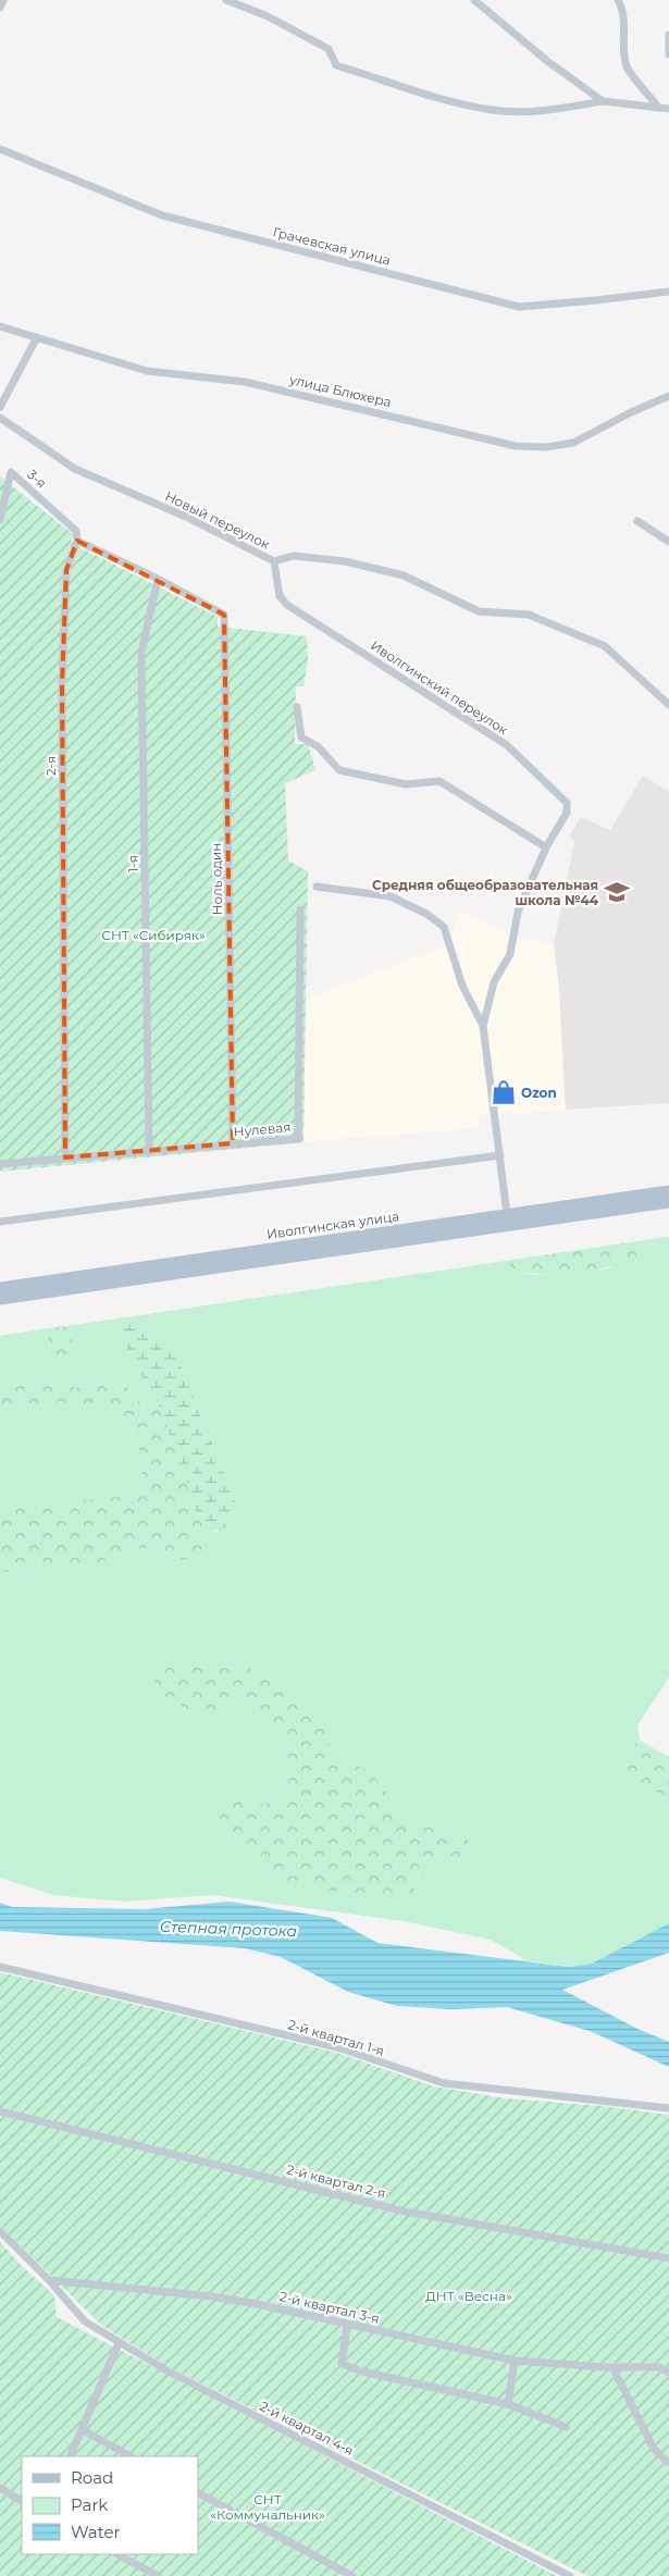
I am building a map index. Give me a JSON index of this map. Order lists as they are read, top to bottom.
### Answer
{
  "streets": {
    "main road": ["Иволгинская улица"],
    "street": [
      "Грачевская улица",
      "улица Блюхера",
      "3-я",
      "Новый переулок",
      "Иволгинский переулок",
      "2-я",
      "1-я",
      "Ноль один",
      "Нулевая",
      "2-й квартал 1-я",
      "2-й квартал 2-я",
      "2-й квартал 3-я",
      "2-й квартал 4-я"
    ]
  },
  "crossings": [
    ["3-я", "2-я"],
    ["Новый переулок", "Иволгинский переулок"],
    ["Иволгинский переулок", "Иволгинская улица"],
    ["2-я", "Нулевая"],
    ["1-я", "Ноль один"],
    ["1-я", "Нулевая"],
    ["Ноль один", "Нулевая"],
    ["2-й квартал 3-я", "2-й квартал 4-я"]
  ],
  "water": ["Степная протока"],
  "parks": ["СНТ «Сибиряк»", "ДНТ «Весна»", "СНТ «Коммунальник»"],
  "places": {
    "school or university": ["Средняя общеобразовательная школа №44"],
    "shop": ["Ozon"]
  },
  "legend": ["Road", "Park", "Water"]
}
